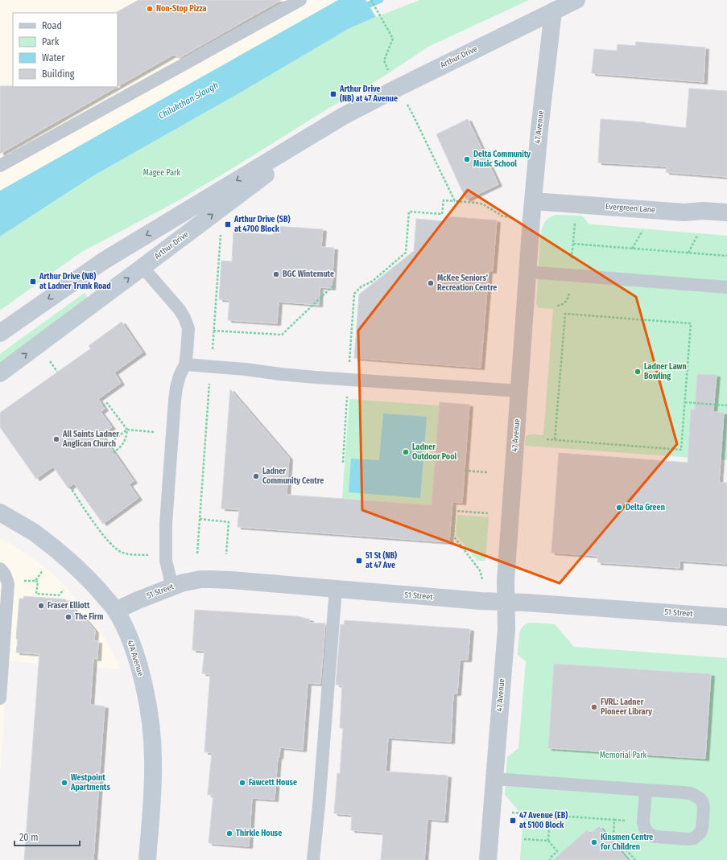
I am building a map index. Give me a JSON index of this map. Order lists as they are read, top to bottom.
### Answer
{
  "streets": {
    "main road": ["Arthur Drive", "47A Avenue"],
    "street": ["47 Avenue", "Evergreen Lane", "51 Street"]
  },
  "crossings": [
    ["Arthur Drive", "47 Avenue"],
    ["47 Avenue", "Evergreen Lane"],
    ["47 Avenue", "51 Street"],
    ["51 Street", "47A Avenue"]
  ],
  "water": ["Chilukthan Slough"],
  "parks": ["Magee Park", "Memorial Park"],
  "places": {
    "other": [
      "Non-Stop Pizza",
      "Delta Community Music School",
      "BGC Wintemute",
      "McKee Seniors' Recreation Centre",
      "Ladner Lawn Bowling",
      "All Saints Ladner Anglican Church",
      "Ladner Outdoor Pool",
      "Ladner Community Centre",
      "Delta Green",
      "Fraser Elliott",
      "The Firm",
      "FVRL: Ladner Pioneer Library",
      "Westpoint Apartments",
      "Fawcett House",
      "Thirkle House",
      "Kinsmen Centre for Children"
    ],
    "transit": [
      "Arthur Drive (NB) at 47 Avenue",
      "Arthur Drive (SB) at 4700 Block",
      "Arthur Drive (NB) at Ladner Trunk Road",
      "51 St (NB) at 47 Ave",
      "47 Avenue (EB) at 5100 Block"
    ]
  },
  "legend": [
    "Road",
    "Park",
    "Water",
    "Building"
  ],
  "scale_bar": "20 m"
}
